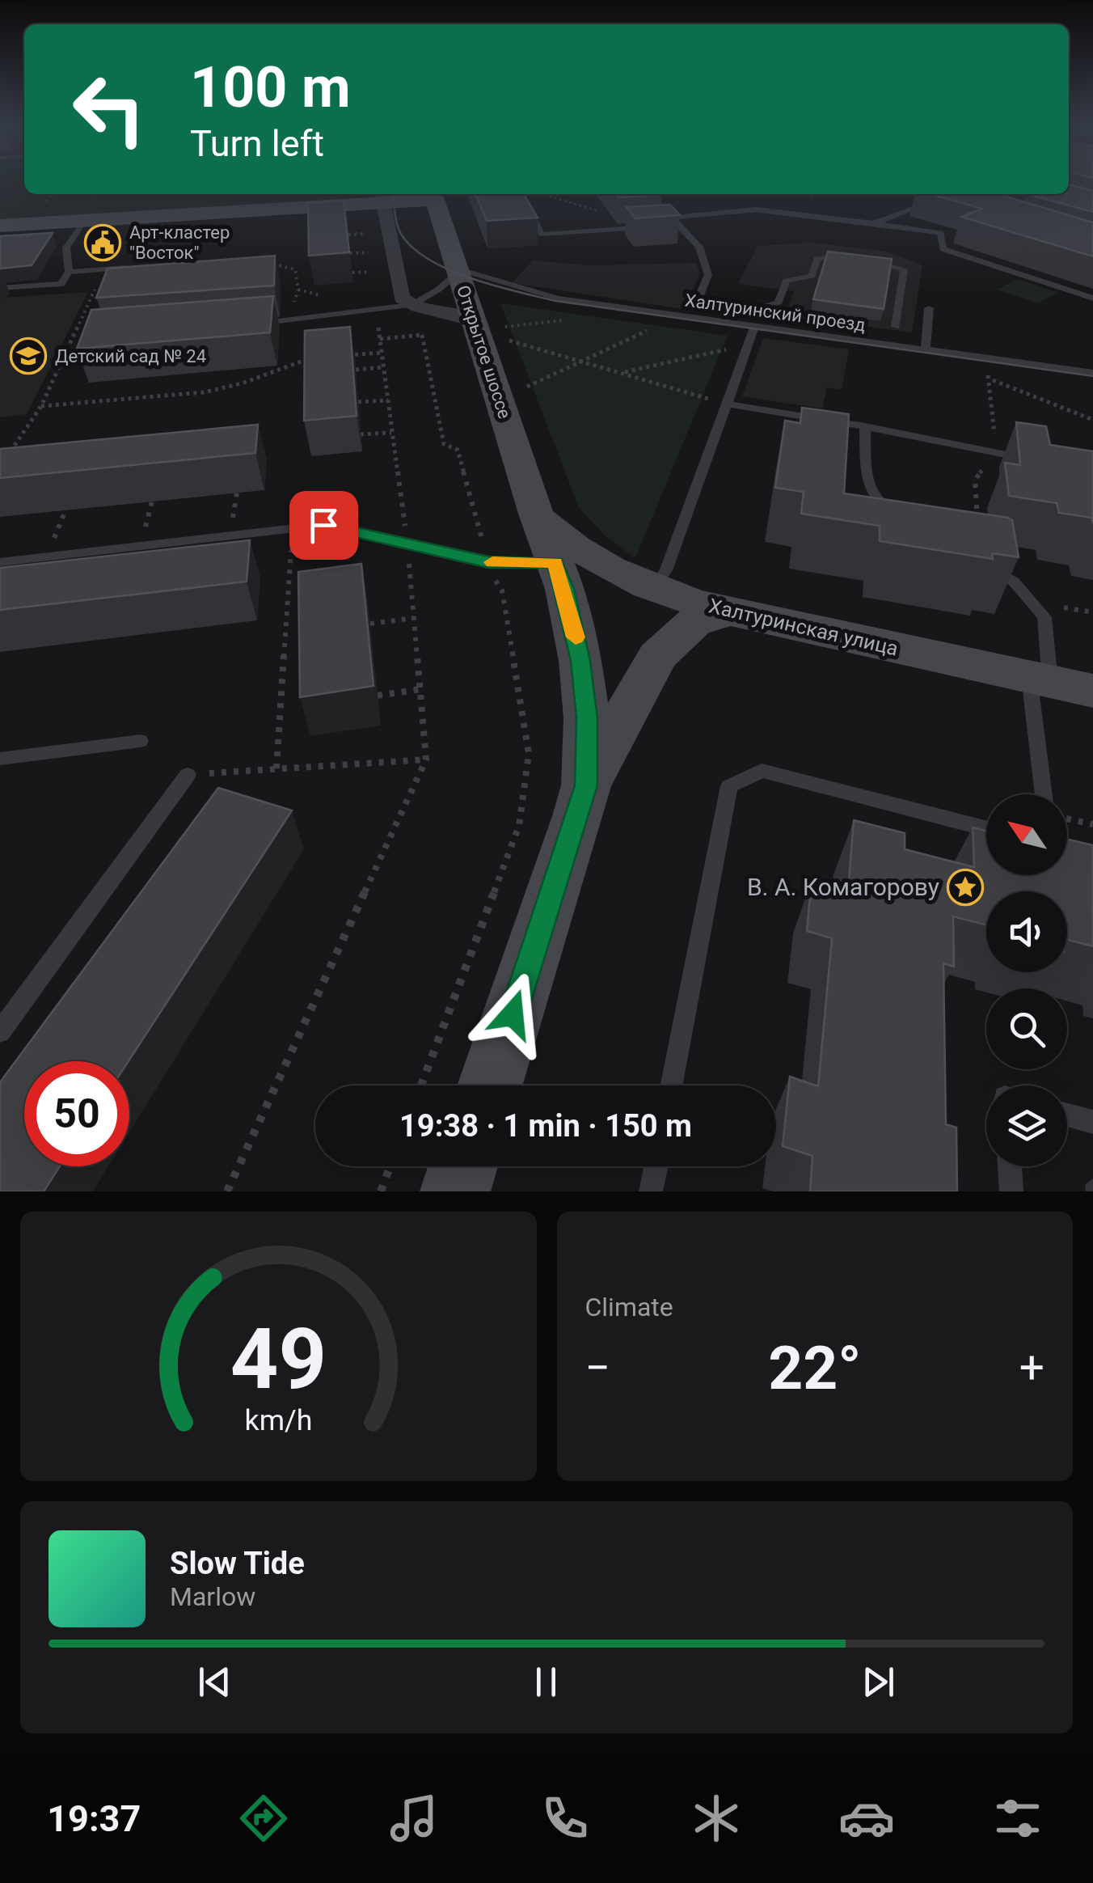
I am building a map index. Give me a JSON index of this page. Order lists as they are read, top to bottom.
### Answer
{
  "streets": {
    "main road": ["Открытое шоссе", "Халтуринская улица"],
    "lane": ["Халтуринский проезд"]
  },
  "crossings": [
    ["Халтуринский проезд", "Открытое шоссе"],
    ["Открытое шоссе", "Халтуринская улица"]
  ],
  "places": {
    "public building": ["Арт-кластер \"Восток\""],
    "school or university": ["Детский сад № 24"],
    "place": ["В. А. Комагорову"]
  },
  "north": "top left",
  "page": {
    "turn": ["100 m", "Turn left"],
    "limit": "50",
    "trip": "19:38 · 1 min · 150 m",
    "tile": "Climate",
    "heat": ["−", "22°", "+"],
    "song": ["Slow Tide", "Marlow"],
    "tabs": "19:37",
    "gauge": ["49", "km/h"]
  }
}
